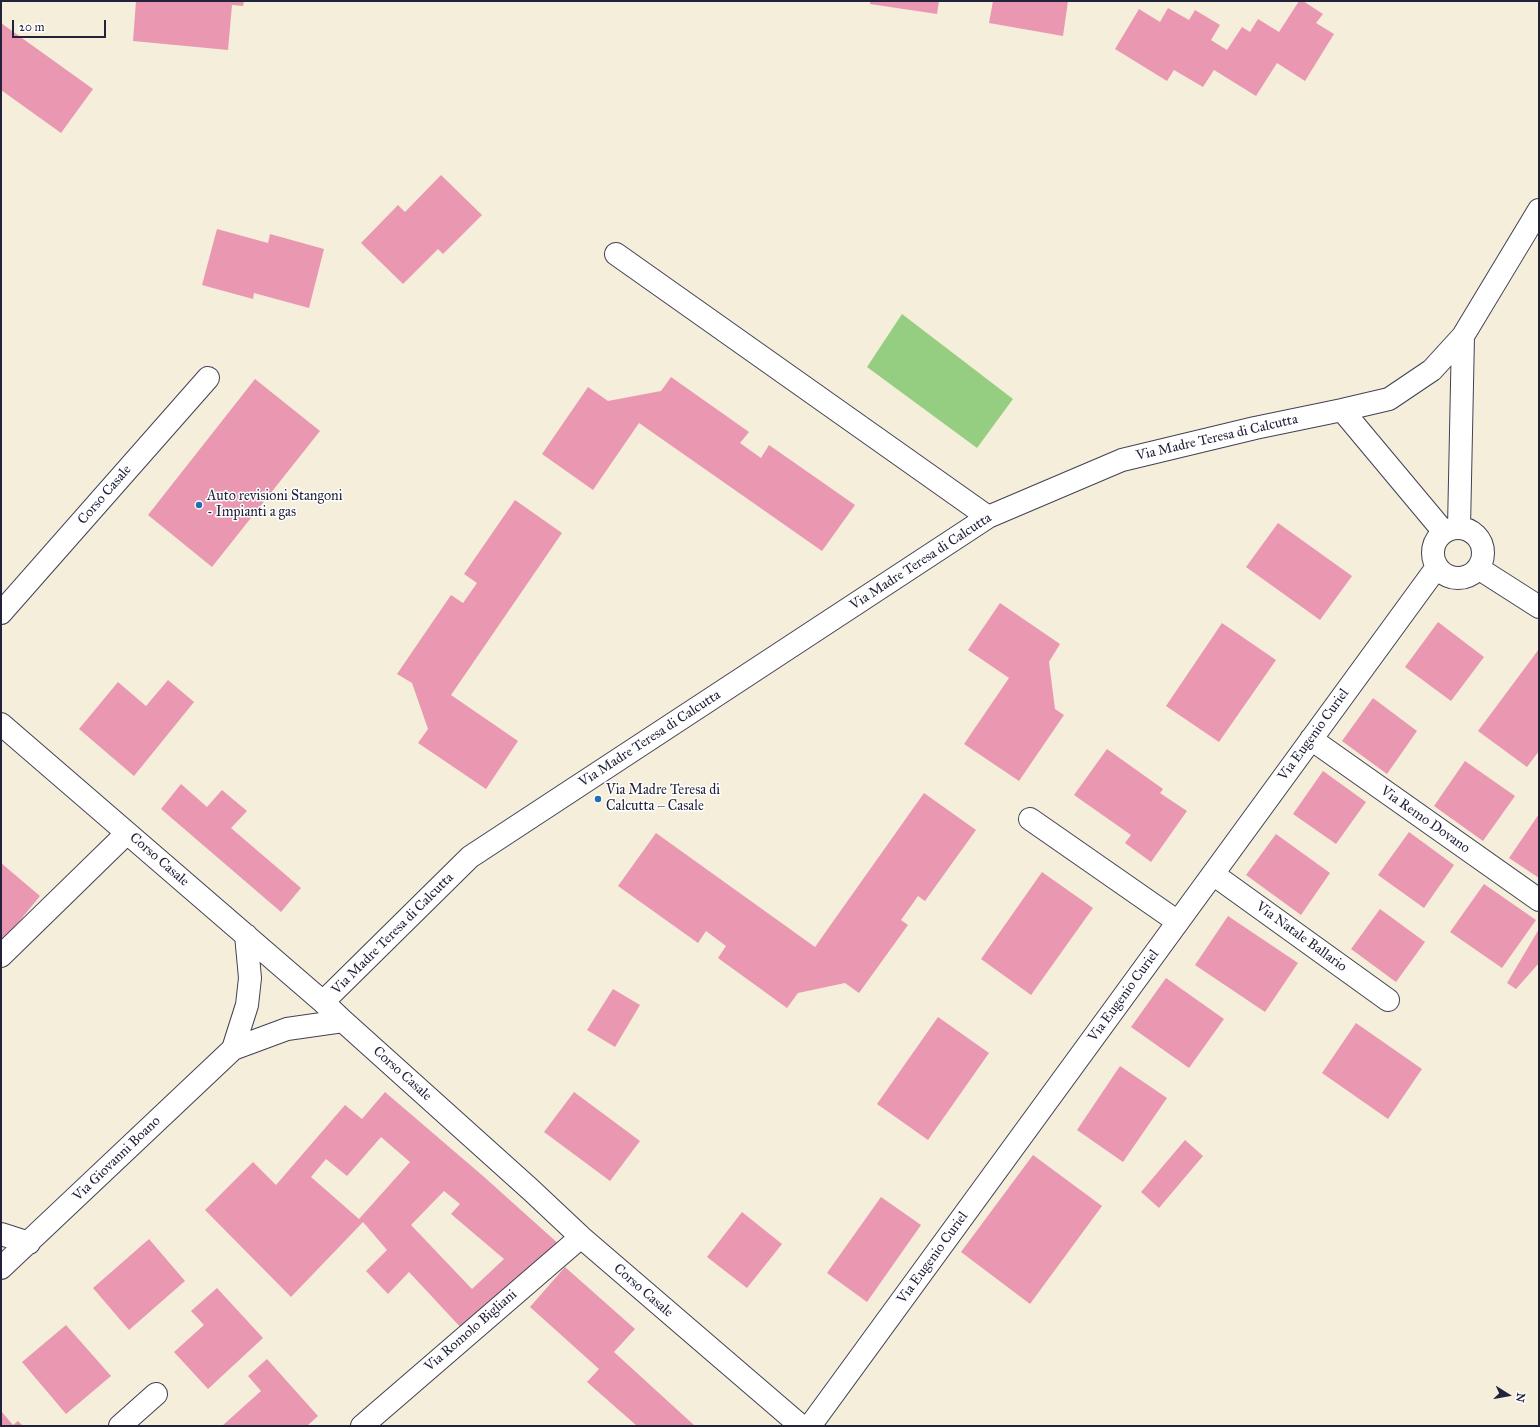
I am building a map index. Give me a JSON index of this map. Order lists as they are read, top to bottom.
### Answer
{
  "streets": {
    "street": [
      "Via Madre Teresa di Calcutta",
      "Corso Casale",
      "Via Eugenio Curiel",
      "Via Remo Dovano",
      "Via Natale Ballario",
      "Via Giovanni Boano",
      "Via Romolo Bigliani"
    ]
  },
  "crossings": [
    ["Via Madre Teresa di Calcutta", "Corso Casale"],
    ["Corso Casale", "Via Giovanni Boano"],
    ["Corso Casale", "Via Romolo Bigliani"],
    ["Via Eugenio Curiel", "Via Remo Dovano"],
    ["Via Eugenio Curiel", "Via Natale Ballario"]
  ],
  "places": ["Auto revisioni Stangoni - Impianti a gas", "Via Madre Teresa di Calcutta – Casale"],
  "scale_bar": "20 m",
  "north": "right"
}
